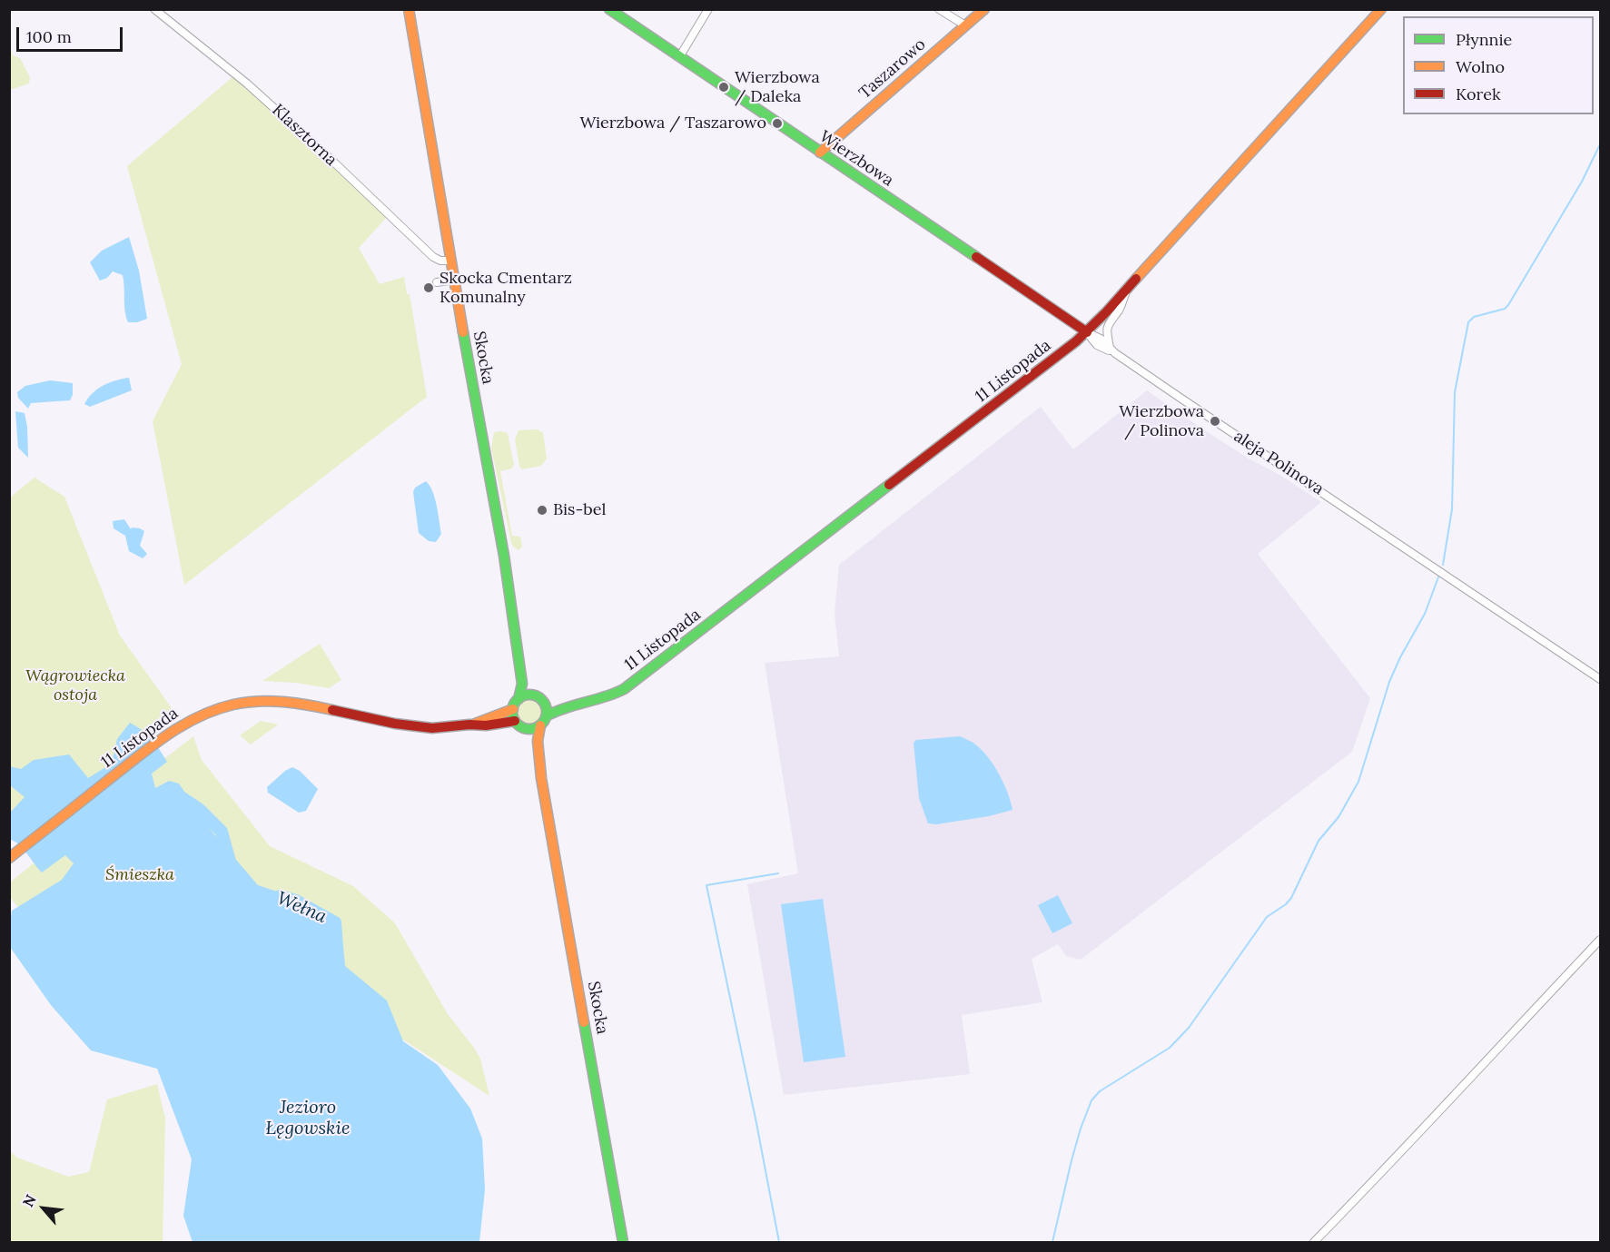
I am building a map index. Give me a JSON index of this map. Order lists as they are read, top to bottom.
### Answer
{
  "streets": {
    "main road": [
      "Taszarowo",
      "Wierzbowa",
      "Skocka",
      "11 Listopada"
    ],
    "street": ["Klasztorna", "aleja Polinova"]
  },
  "crossings": [
    ["Taszarowo", "Wierzbowa"],
    ["Klasztorna", "Skocka"],
    ["Wierzbowa", "11 Listopada"],
    ["Wierzbowa", "aleja Polinova"],
    ["Skocka", "11 Listopada"],
    ["11 Listopada", "aleja Polinova"]
  ],
  "water": ["Wełna", "Jezioro Łęgowskie"],
  "parks": ["Wągrowiecka ostoja", "Śmieszka"],
  "places": [
    "Wierzbowa / Daleka",
    "Wierzbowa / Taszarowo",
    "Skocka Cmentarz Komunalny",
    "Wierzbowa / Polinova",
    "Bis-bel"
  ],
  "legend": ["Płynnie", "Wolno", "Korek"],
  "scale_bar": "100 m",
  "north": "top left"
}
